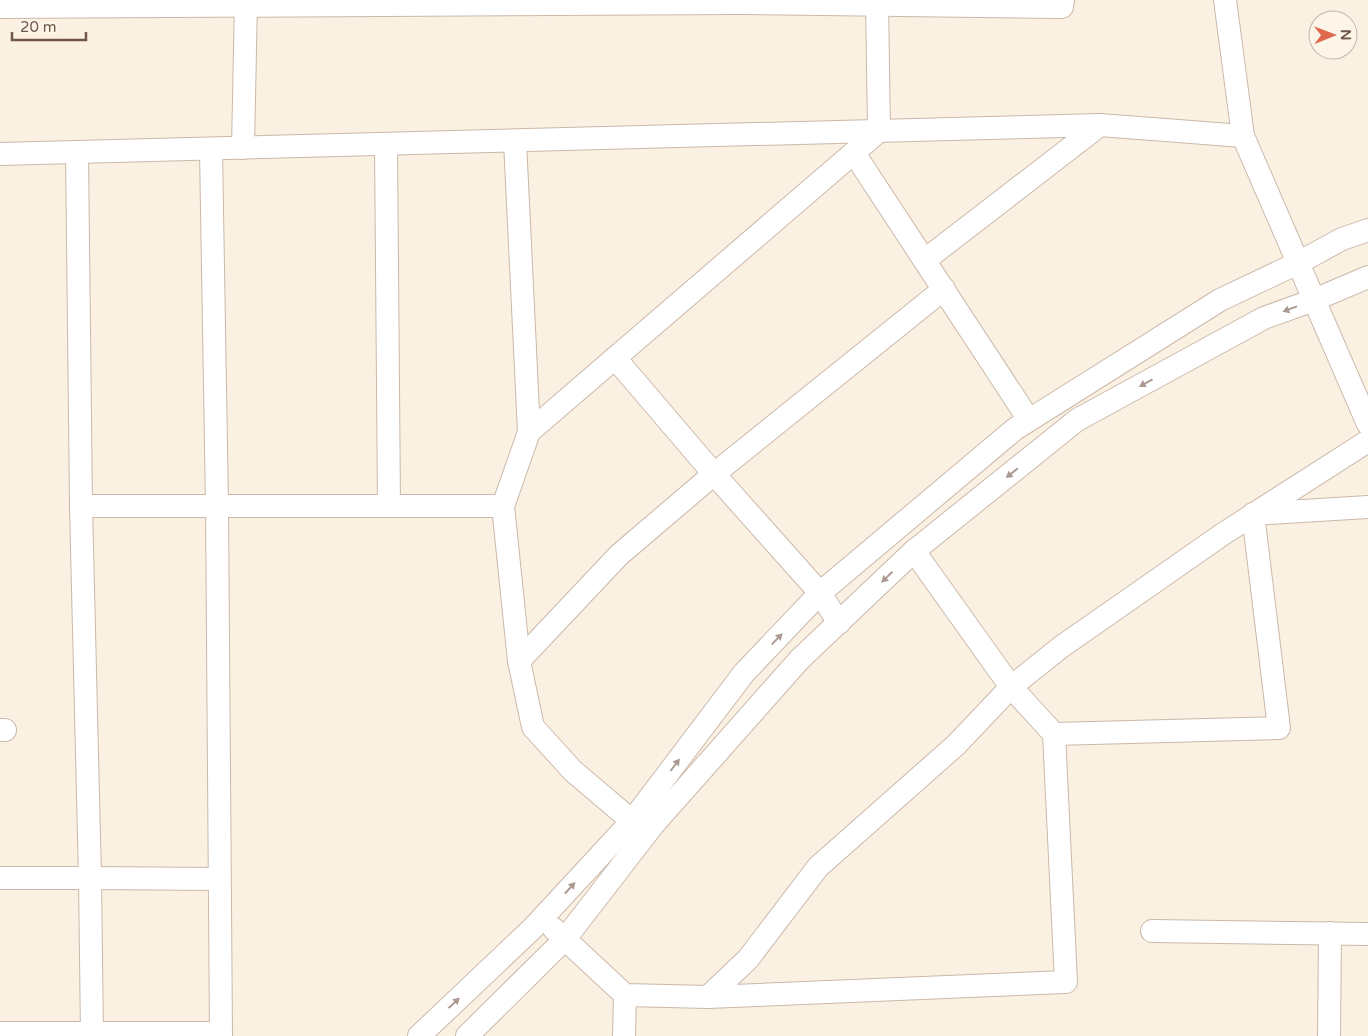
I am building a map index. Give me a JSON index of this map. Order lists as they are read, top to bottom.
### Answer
{
  "scale_bar": "20 m",
  "north": "right"
}
